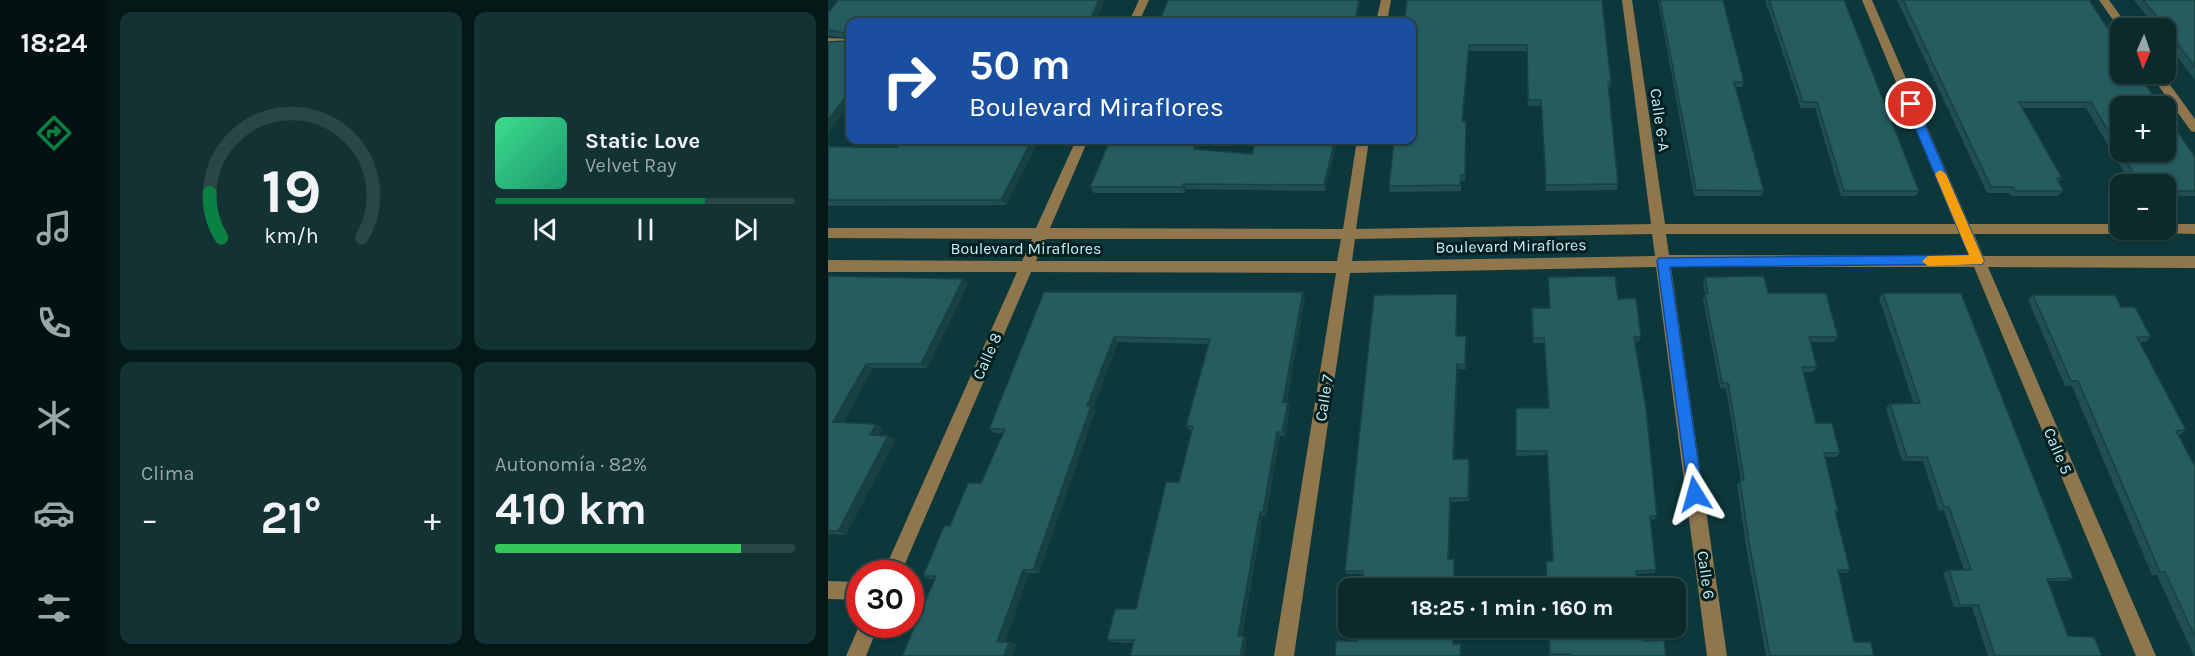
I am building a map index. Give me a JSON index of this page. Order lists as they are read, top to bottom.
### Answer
{
  "streets": {
    "street": [
      "Calle 6-A",
      "Boulevard Miraflores",
      "Calle 8",
      "Calle 7",
      "Calle 5",
      "Calle 6"
    ]
  },
  "crossings": [
    ["Calle 6-A", "Boulevard Miraflores"],
    ["Calle 6-A", "Calle 6"],
    ["Boulevard Miraflores", "Calle 8"],
    ["Boulevard Miraflores", "Calle 7"],
    ["Boulevard Miraflores", "Calle 5"],
    ["Boulevard Miraflores", "Calle 6"]
  ],
  "north": "bottom",
  "page": {
    "tabs": "18:24",
    "map_buttons": ["+", "−"],
    "turn": ["50 m", "Boulevard Miraflores"],
    "song": ["Static Love", "Velvet Ray"],
    "tile": [
      "Clima",
      ["Autonomía · 82%", "410 km"]
    ],
    "heat": ["−", "21°", "+"],
    "limit": "30",
    "trip": "18:25 · 1 min · 160 m",
    "gauge": ["19", "km/h"]
  }
}
